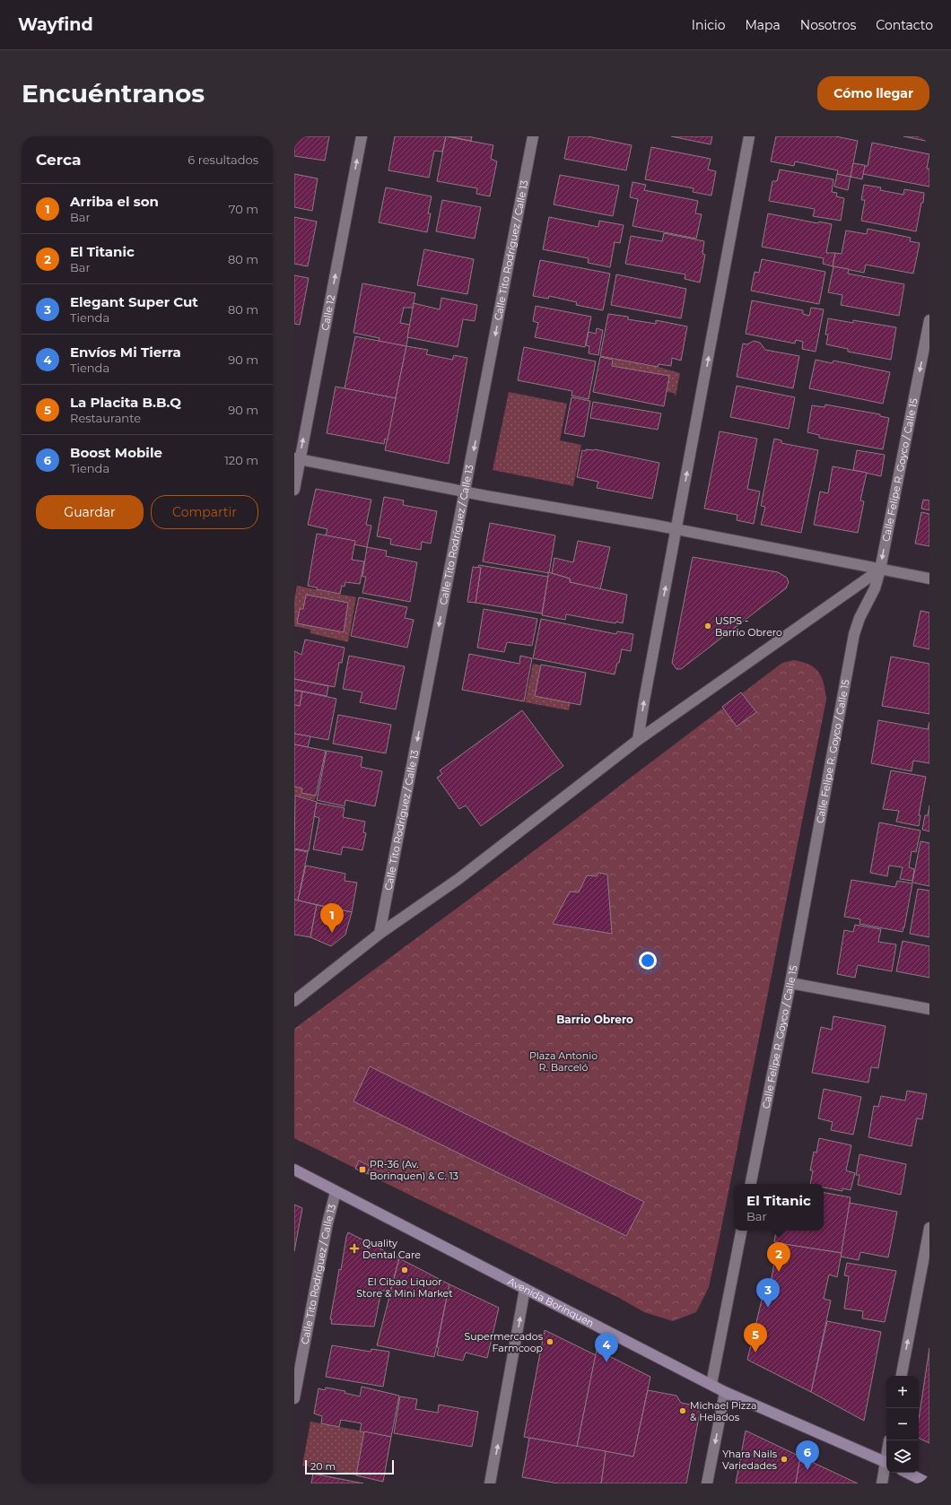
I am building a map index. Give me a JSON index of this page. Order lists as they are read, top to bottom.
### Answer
{
  "streets": {
    "street": [
      "Calle Tito Rodríguez / Calle 13",
      "Calle 12",
      "Calle Felipe R. Goyco / Calle 15",
      "Avenida Borinquen"
    ]
  },
  "crossings": [
    ["Calle Tito Rodríguez / Calle 13", "Avenida Borinquen"]
  ],
  "one_way": ["Calle Tito Rodríguez / Calle 13", "Calle 12"],
  "districts": ["Barrio Obrero"],
  "parks": ["Plaza Antonio R. Barceló"],
  "places": {
    "other": [
      "USPS - Barrio Obrero",
      "El Cibao Liquor Store & Mini Market",
      "Supermercados Farmcoop",
      "Michael Pizza & Helados",
      "Yhara Nails Variedades"
    ],
    "transit": ["PR-36 (Av. Borinquen) & C. 13"],
    "health": ["Quality Dental Care"]
  },
  "scale_bar": "20 m",
  "page": {
    "header": "Wayfind",
    "nav": [
      "Inicio",
      "Mapa",
      "Nosotros",
      "Contacto"
    ],
    "buttons": [
      "Cómo llegar",
      ["Guardar", "Compartir"]
    ],
    "title": "Encuéntranos",
    "heading": ["Cerca", "6 resultados"],
    "list": [
      {
        "mark": "1",
        "name": "Arriba el son",
        "note": "Bar",
        "value": "70 m"
      },
      {
        "mark": "2",
        "name": "El Titanic",
        "note": "Bar",
        "value": "80 m"
      },
      {
        "mark": "3",
        "name": "Elegant Super Cut",
        "note": "Tienda",
        "value": "80 m"
      },
      {
        "mark": "4",
        "name": "Envíos Mi Tierra",
        "note": "Tienda",
        "value": "90 m"
      },
      {
        "mark": "5",
        "name": "La Placita B.B.Q",
        "note": "Restaurante",
        "value": "90 m"
      },
      {
        "mark": "6",
        "name": "Boost Mobile",
        "note": "Tienda",
        "value": "120 m"
      }
    ],
    "pins": [
      "1",
      "2",
      "3",
      "5",
      "4",
      "6"
    ],
    "popup": ["El Titanic", "Bar"],
    "map_buttons": ["+", "−"],
    "scale": "20 m"
  }
}
